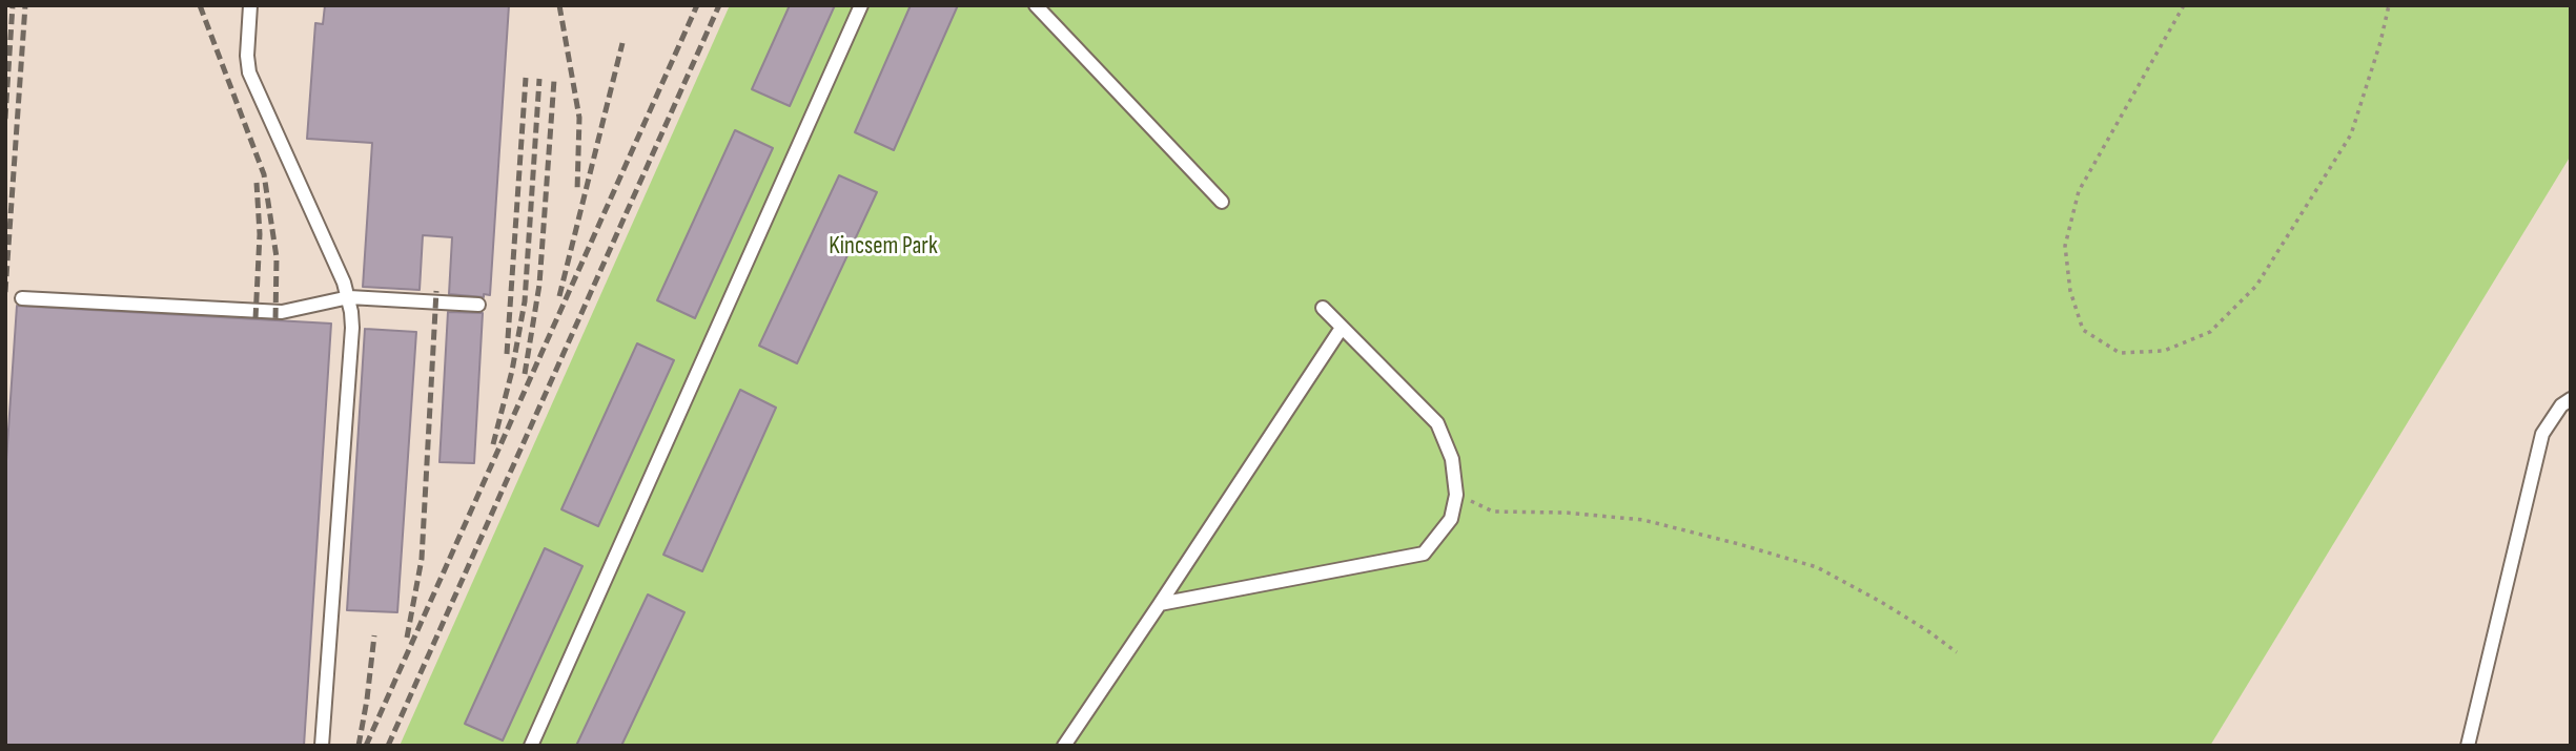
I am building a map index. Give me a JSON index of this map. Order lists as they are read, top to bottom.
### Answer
{
  "parks": ["Kincsem Park"]
}
